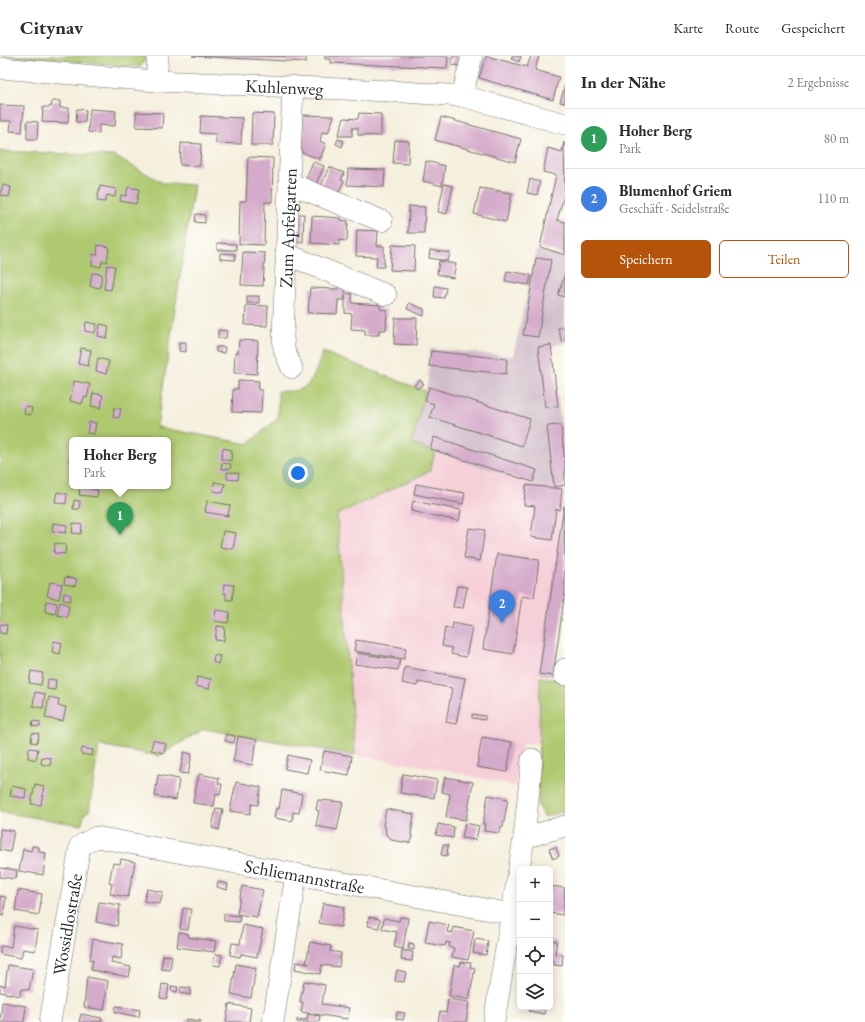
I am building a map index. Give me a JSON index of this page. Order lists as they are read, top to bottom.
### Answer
{
  "streets": {
    "street": [
      "Kuhlenweg",
      "Zum Apfelgarten",
      "Schliemannstraße",
      "Wossidlostraße"
    ]
  },
  "crossings": [
    ["Kuhlenweg", "Zum Apfelgarten"],
    ["Schliemannstraße", "Wossidlostraße"]
  ],
  "page": {
    "header": "Citynav",
    "nav": ["Karte", "Route", "Gespeichert"],
    "heading": ["In der Nähe", "2 Ergebnisse"],
    "list": [
      {
        "mark": "1",
        "name": "Hoher Berg",
        "note": "Park",
        "value": "80 m"
      },
      {
        "mark": "2",
        "name": "Blumenhof Griem",
        "note": "Geschäft · Seidelstraße",
        "value": "110 m"
      }
    ],
    "buttons": ["Speichern", "Teilen"],
    "popup": ["Hoher Berg", "Park"],
    "pins": ["1", "2"],
    "map_buttons": ["+", "−"]
  }
}
